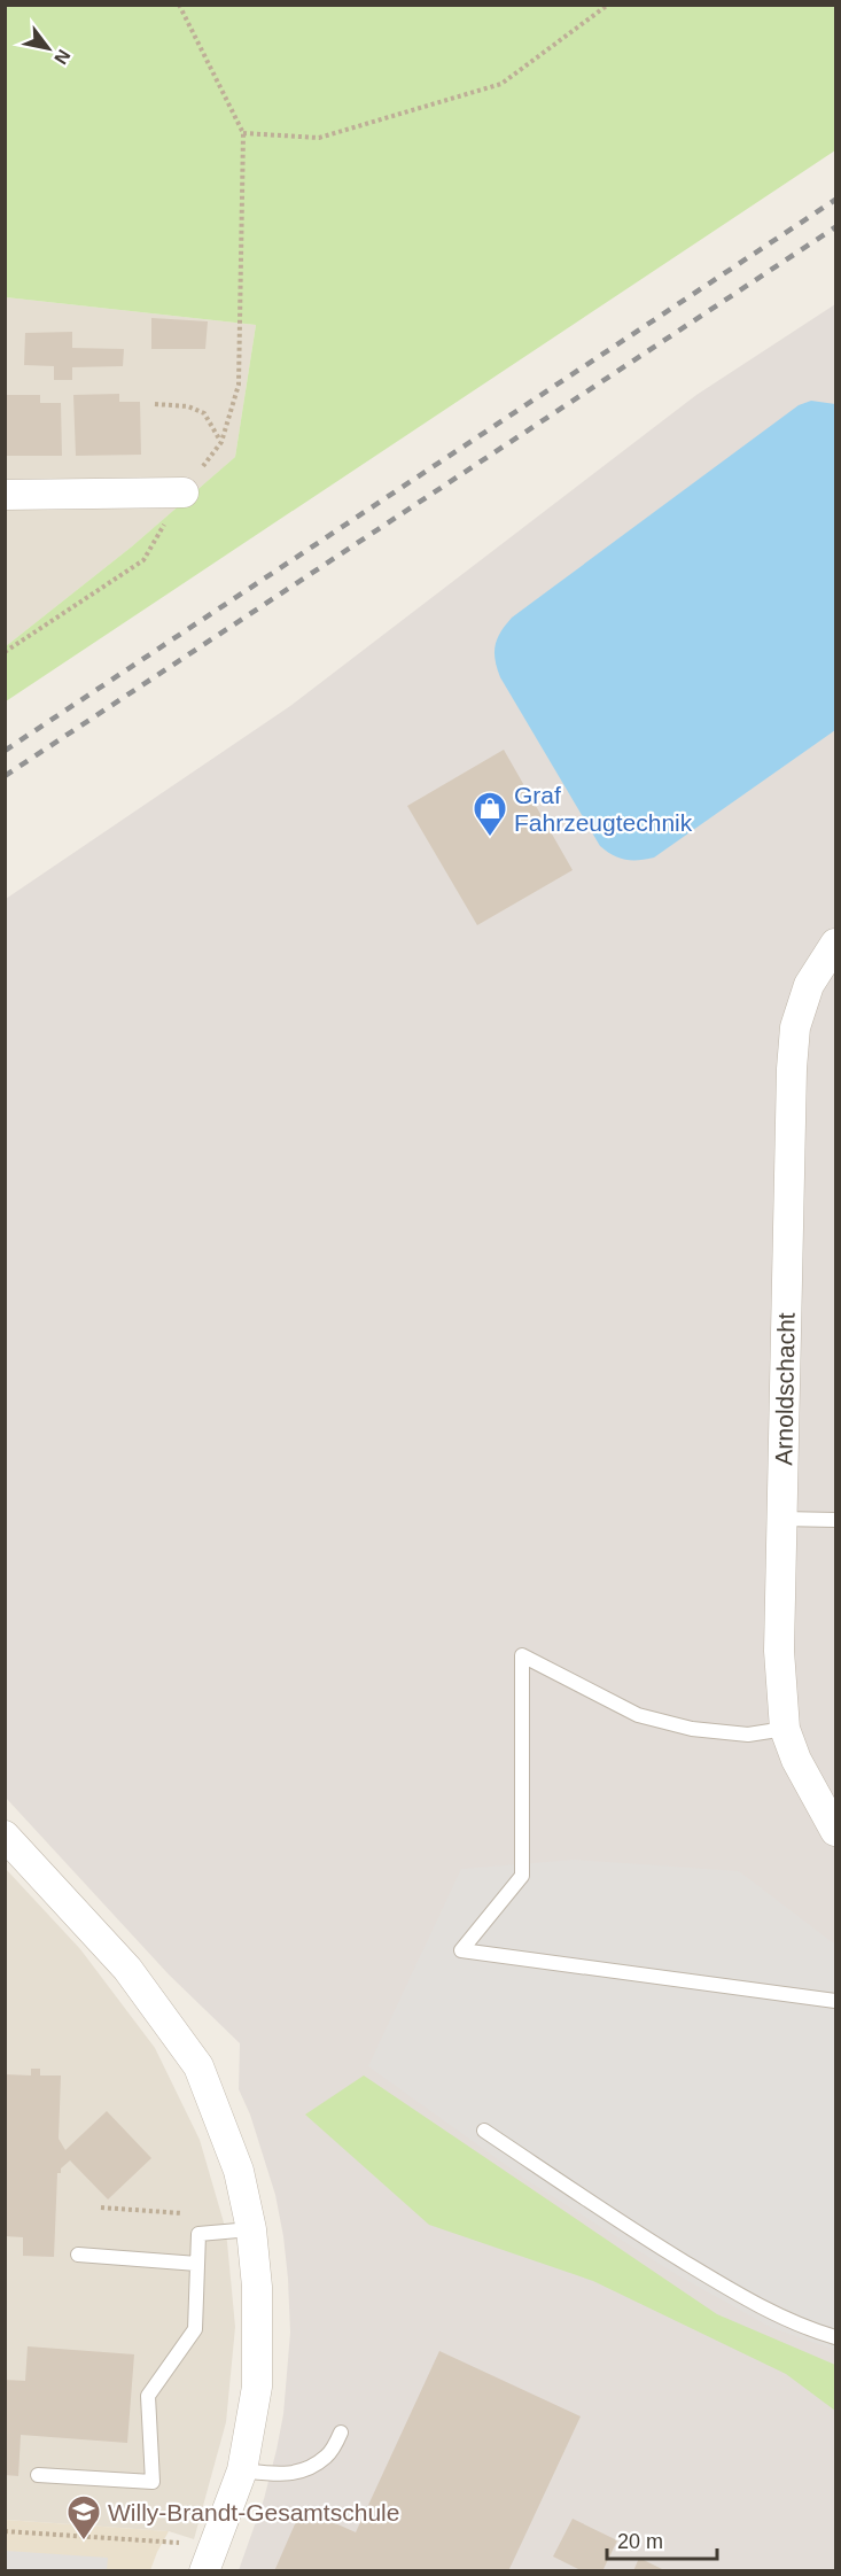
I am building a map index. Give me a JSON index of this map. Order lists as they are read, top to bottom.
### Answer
{
  "streets": {
    "street": ["Arnoldschacht"]
  },
  "places": {
    "shop": ["Graf Fahrzeugtechnik"],
    "school or university": ["Willy-Brandt-Gesamtschule"]
  },
  "scale_bar": "20 m",
  "north": "bottom right"
}
